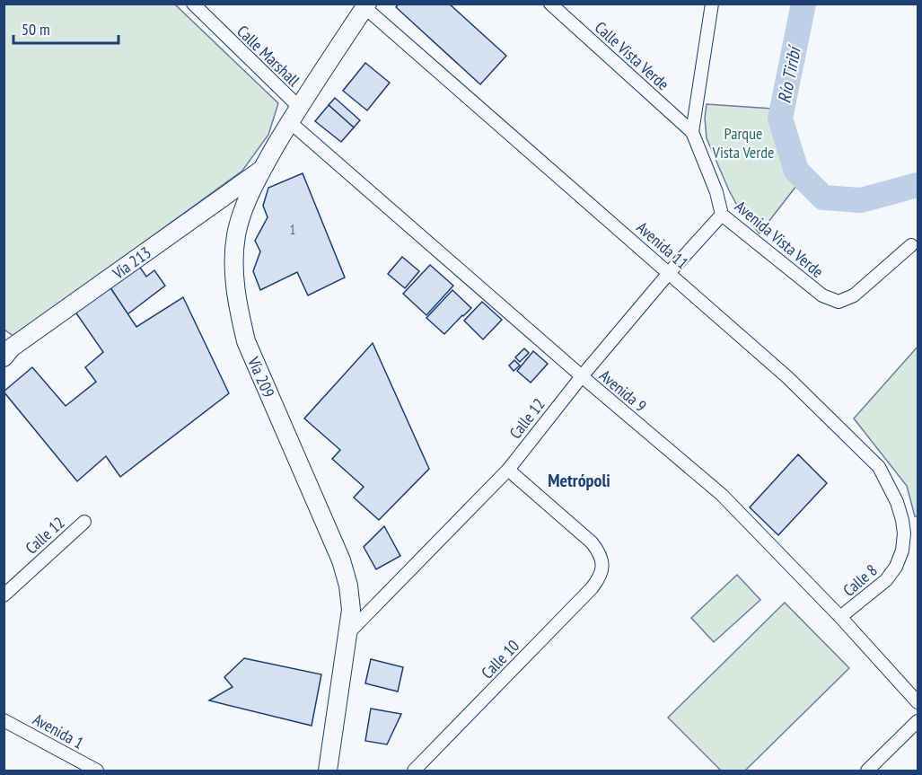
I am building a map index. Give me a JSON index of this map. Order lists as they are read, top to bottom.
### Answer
{
  "streets": {
    "main road": ["Vía 213", "Vía 209"],
    "street": [
      "Calle Marshall",
      "Calle Vista Verde",
      "Avenida Vista Verde",
      "Avenida 11",
      "Avenida 9",
      "Calle 12",
      "Calle 8",
      "Calle 10",
      "Avenida 1"
    ]
  },
  "crossings": [
    ["Calle Marshall", "Vía 209"],
    ["Calle Marshall", "Avenida 9"],
    ["Calle Vista Verde", "Avenida Vista Verde"],
    ["Avenida Vista Verde", "Calle 12"],
    ["Avenida 11", "Vía 209"],
    ["Avenida 11", "Calle 12"],
    ["Avenida 11", "Calle 8"],
    ["Vía 213", "Vía 209"],
    ["Vía 209", "Avenida 9"],
    ["Vía 209", "Calle 12"],
    ["Avenida 9", "Calle 12"],
    ["Avenida 9", "Calle 8"],
    ["Calle 12", "Calle 10"]
  ],
  "districts": ["Metrópoli"],
  "water": ["Río Tiribí"],
  "parks": ["Parque Vista Verde"],
  "house_numbers": ["1"],
  "scale_bar": "50 m"
}
